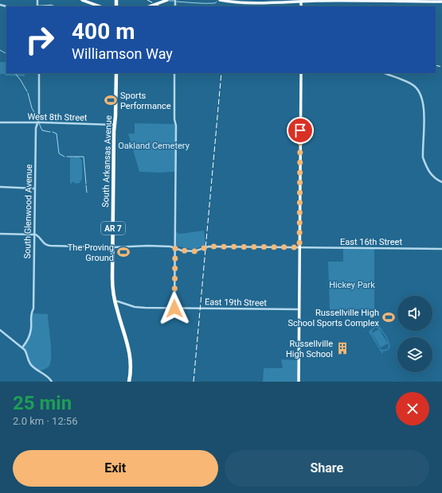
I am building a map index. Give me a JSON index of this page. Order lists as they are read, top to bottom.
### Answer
{
  "streets": {
    "highway": ["South Arkansas Avenue", "AR 7"],
    "street": [
      "West 8th Street",
      "South Glenwood Avenue",
      "East 16th Street",
      "East 19th Street"
    ]
  },
  "crossings": [
    ["West 8th Street", "South Arkansas Avenue"],
    ["West 8th Street", "South Glenwood Avenue"],
    ["South Arkansas Avenue", "East 16th Street"],
    ["South Arkansas Avenue", "East 19th Street"],
    ["South Glenwood Avenue", "East 16th Street"]
  ],
  "parks": ["Oakland Cemetery", "Hickey Park"],
  "places": {
    "sports": ["Sports Performance", "The Proving Ground", "Russellville High School Sports Complex"],
    "building": ["Russellville High School"]
  },
  "page": {
    "turn": ["400 m", "Williamson Way"],
    "heading": ["25 min", "2.0 km · 12:56"],
    "buttons": ["Exit", "Share"]
  }
}
